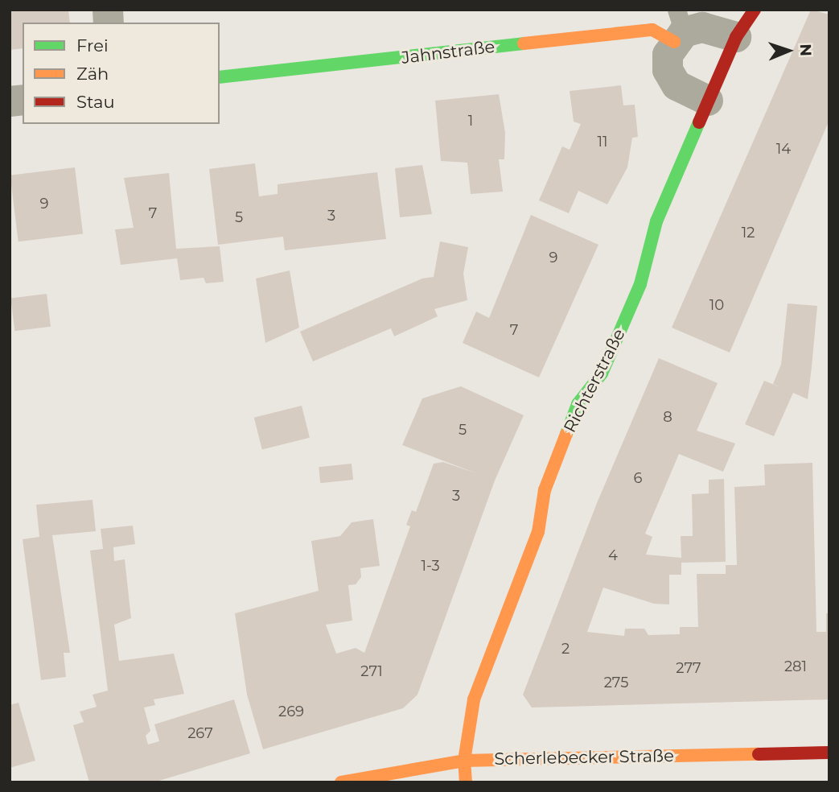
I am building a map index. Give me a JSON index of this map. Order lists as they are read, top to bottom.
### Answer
{
  "streets": {
    "street": ["Jahnstraße", "Richterstraße", "Scherlebecker Straße"]
  },
  "crossings": [
    ["Richterstraße", "Scherlebecker Straße"]
  ],
  "house_numbers": [
    "1",
    "11",
    "14",
    "9",
    "7",
    "3",
    "5",
    "12",
    "9",
    "10",
    "7",
    "8",
    "5",
    "6",
    "3",
    "4",
    "1-3",
    "2",
    "281",
    "277",
    "271",
    "275",
    "269",
    "267"
  ],
  "legend": ["Frei", "Zäh", "Stau"],
  "north": "right"
}
